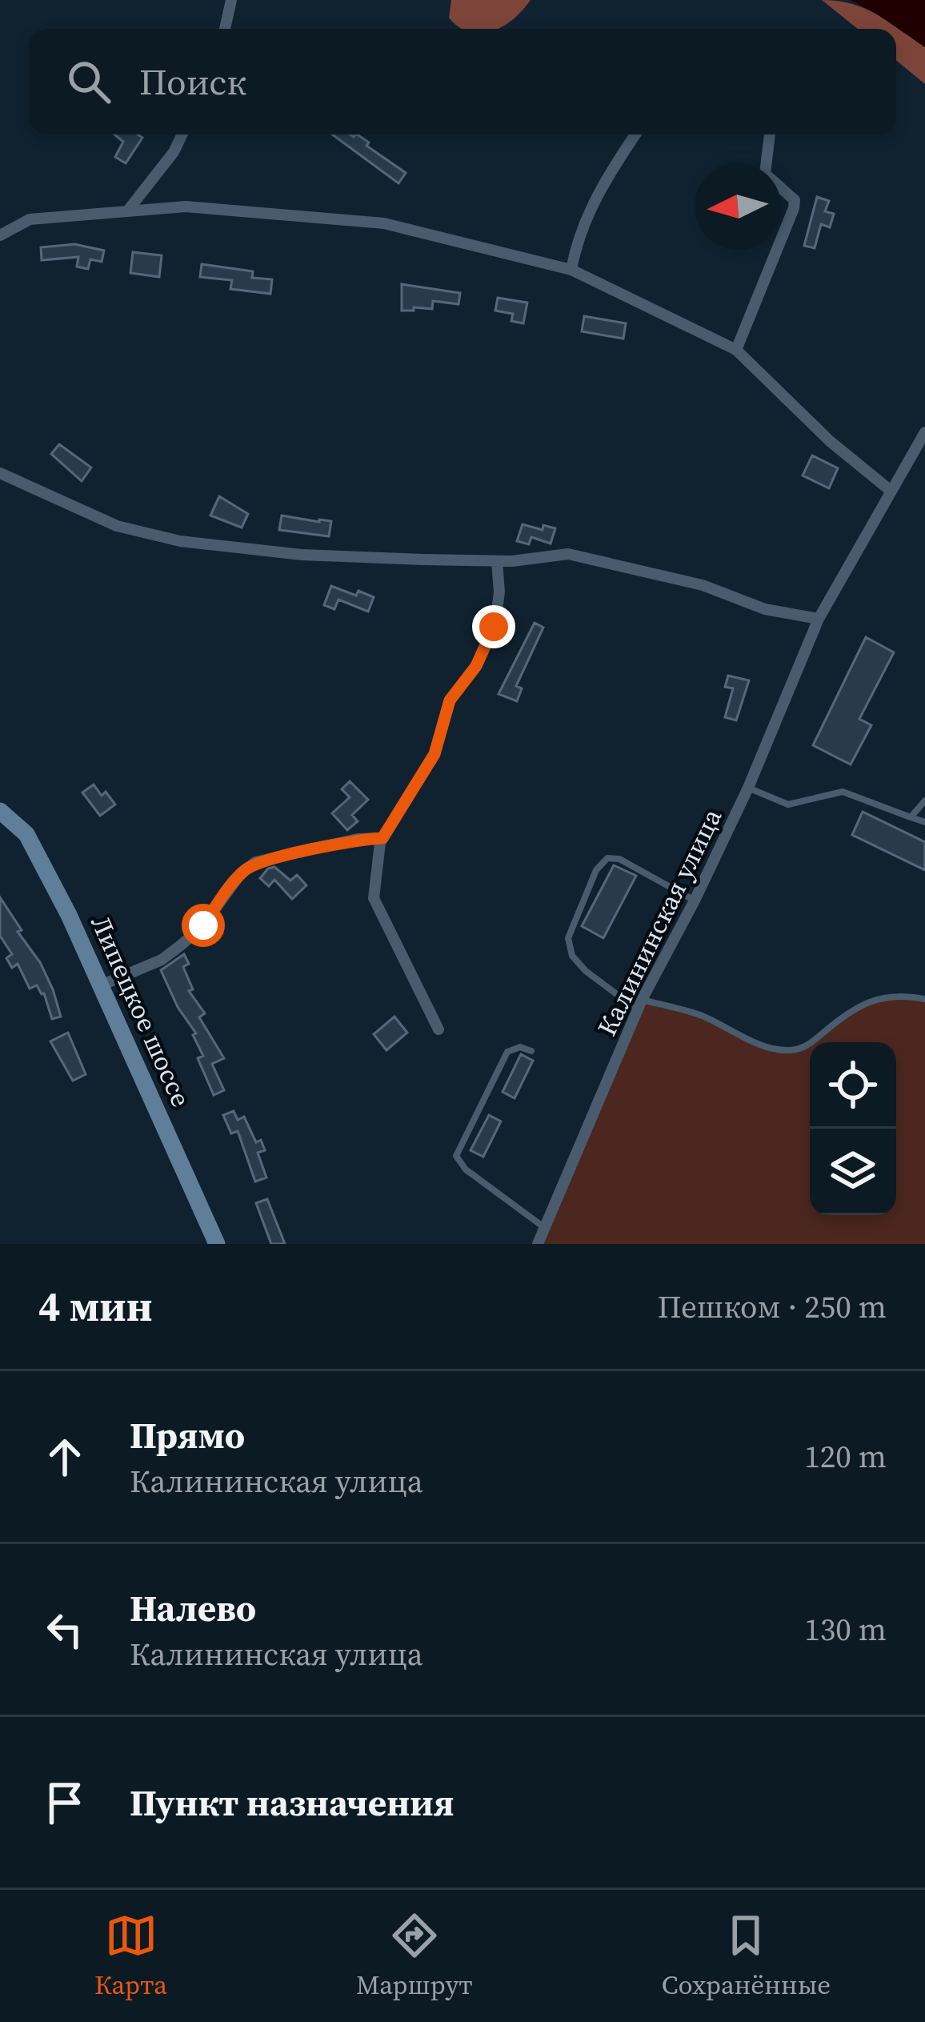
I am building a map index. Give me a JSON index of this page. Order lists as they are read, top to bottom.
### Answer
{
  "streets": {
    "street": ["Калининская улица", "Липецкое шоссе"]
  },
  "north": "left",
  "page": {
    "search": "Поиск",
    "heading": ["4 мин", "Пешком · 250 m"],
    "list": [
      ["Прямо", "Калининская улица", "120 m"],
      ["Налево", "Калининская улица", "130 m"],
      "Пункт назначения"
    ],
    "nav": ["Карта", "Маршрут", "Сохранённые"]
  }
}
